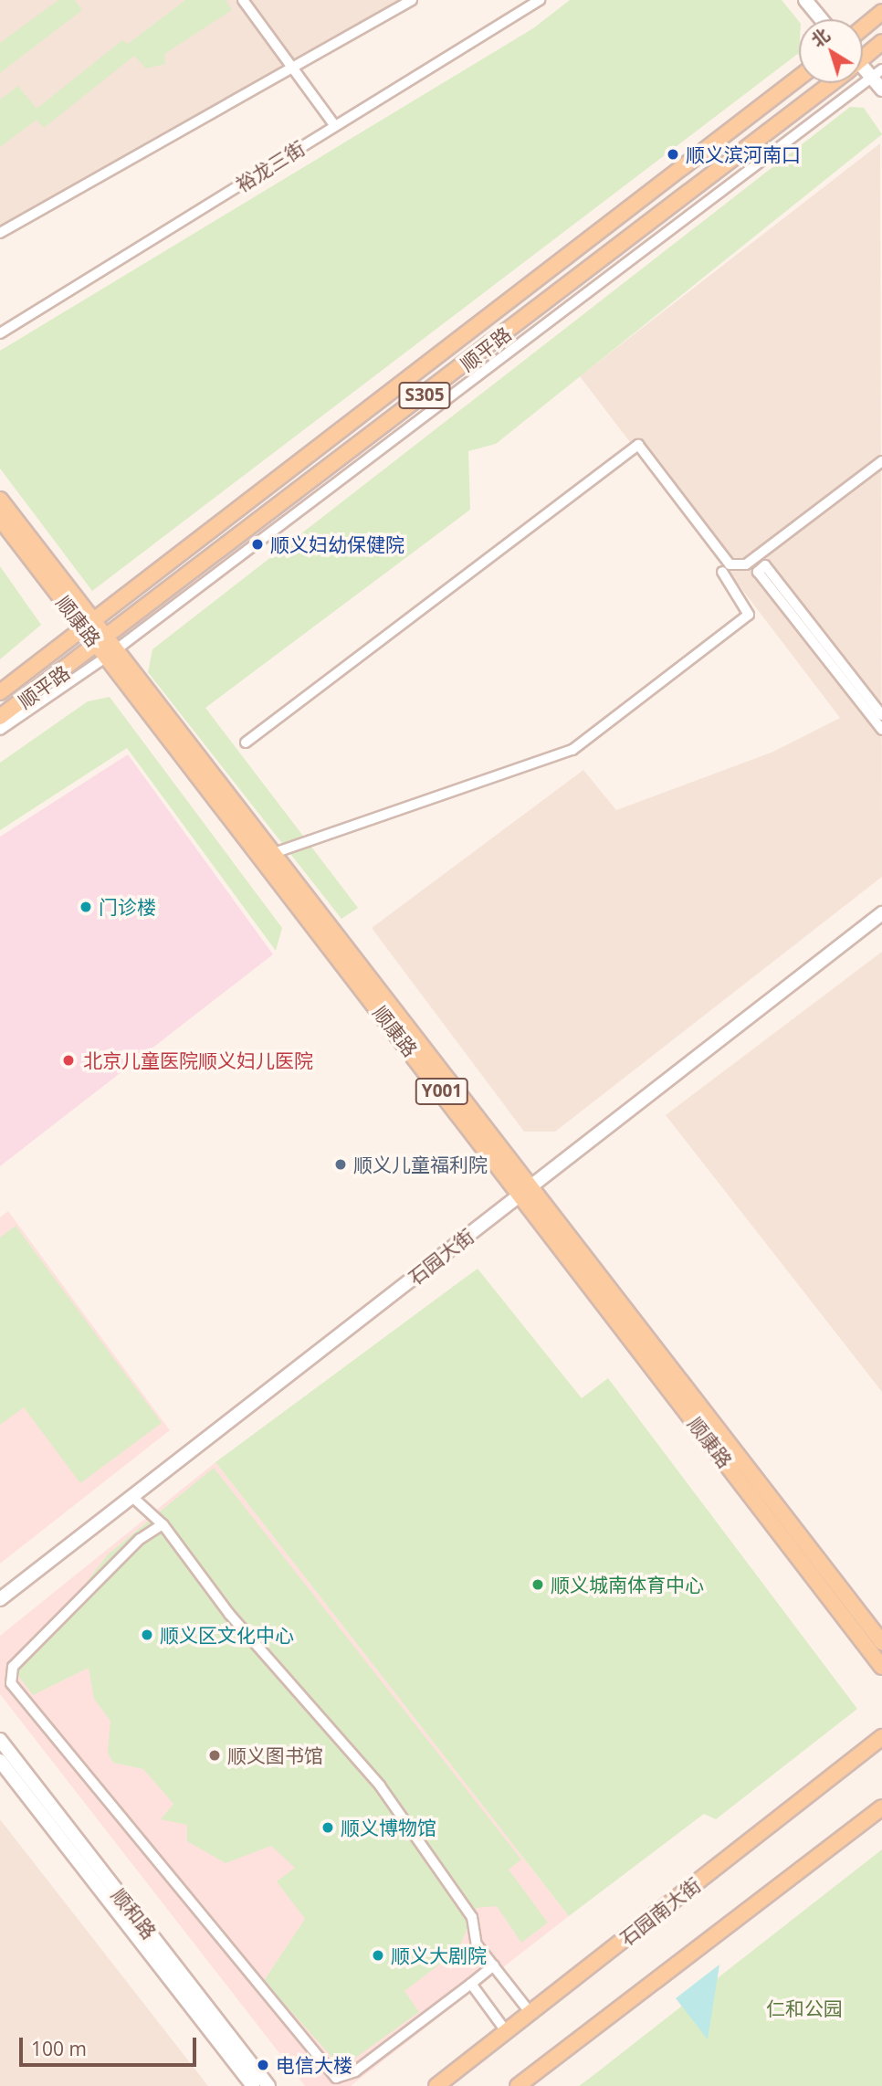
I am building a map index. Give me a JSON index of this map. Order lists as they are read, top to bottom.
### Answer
{
  "streets": {
    "main road": [
      "顺平路",
      "S305",
      "顺康路",
      "Y001",
      "石园南大街"
    ],
    "street": ["裕龙三街", "石园大街", "顺和路"]
  },
  "crossings": [
    ["顺平路", "顺康路"],
    ["顺康路", "石园大街"]
  ],
  "parks": ["仁和公园"],
  "places": [
    "顺义滨河南口",
    "顺义妇幼保健院",
    "门诊楼",
    "北京儿童医院顺义妇儿医院",
    "顺义儿童福利院",
    "顺义城南体育中心",
    "顺义区文化中心",
    "顺义图书馆",
    "顺义博物馆",
    "顺义大剧院",
    "电信大楼"
  ],
  "scale_bar": "100 m",
  "north": "top left"
}
